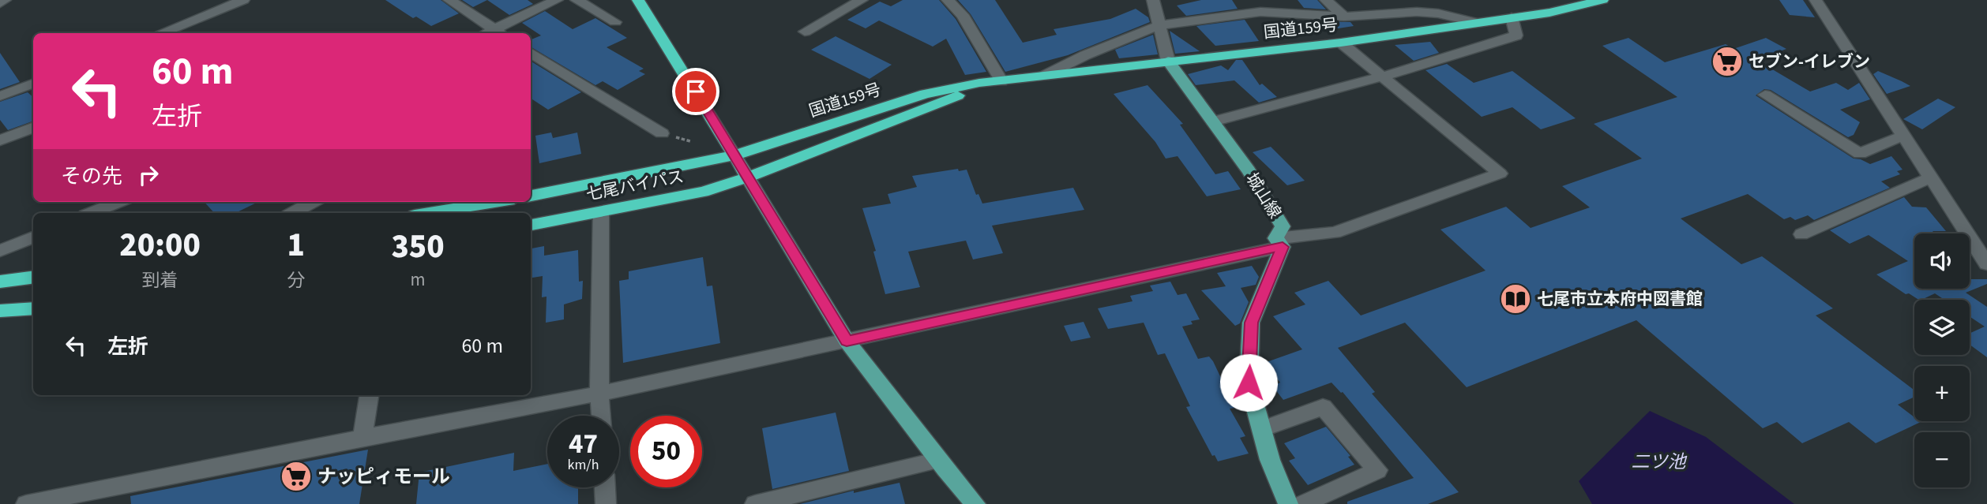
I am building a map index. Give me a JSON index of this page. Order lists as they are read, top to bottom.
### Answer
{
  "streets": {
    "highway": ["国道159号", "七尾バイパス"],
    "main road": ["城山線"]
  },
  "crossings": [
    ["国道159号", "七尾バイパス"],
    ["国道159号", "城山線"]
  ],
  "water": ["二ツ池"],
  "places": {
    "supermarket": ["セブン-イレブン", "ナッピィモール"],
    "library": ["七尾市立本府中図書館"]
  },
  "page": {
    "turn": ["60 m", "左折"],
    "then": "その先",
    "eta": [
      "20:00",
      "到着",
      "1",
      "分",
      "350",
      "m"
    ],
    "map_buttons": ["+", "−"],
    "list": [
      {
        "name": "左折",
        "value": "60 m"
      }
    ],
    "speed": "47 km/h",
    "limit": "50"
  }
}
